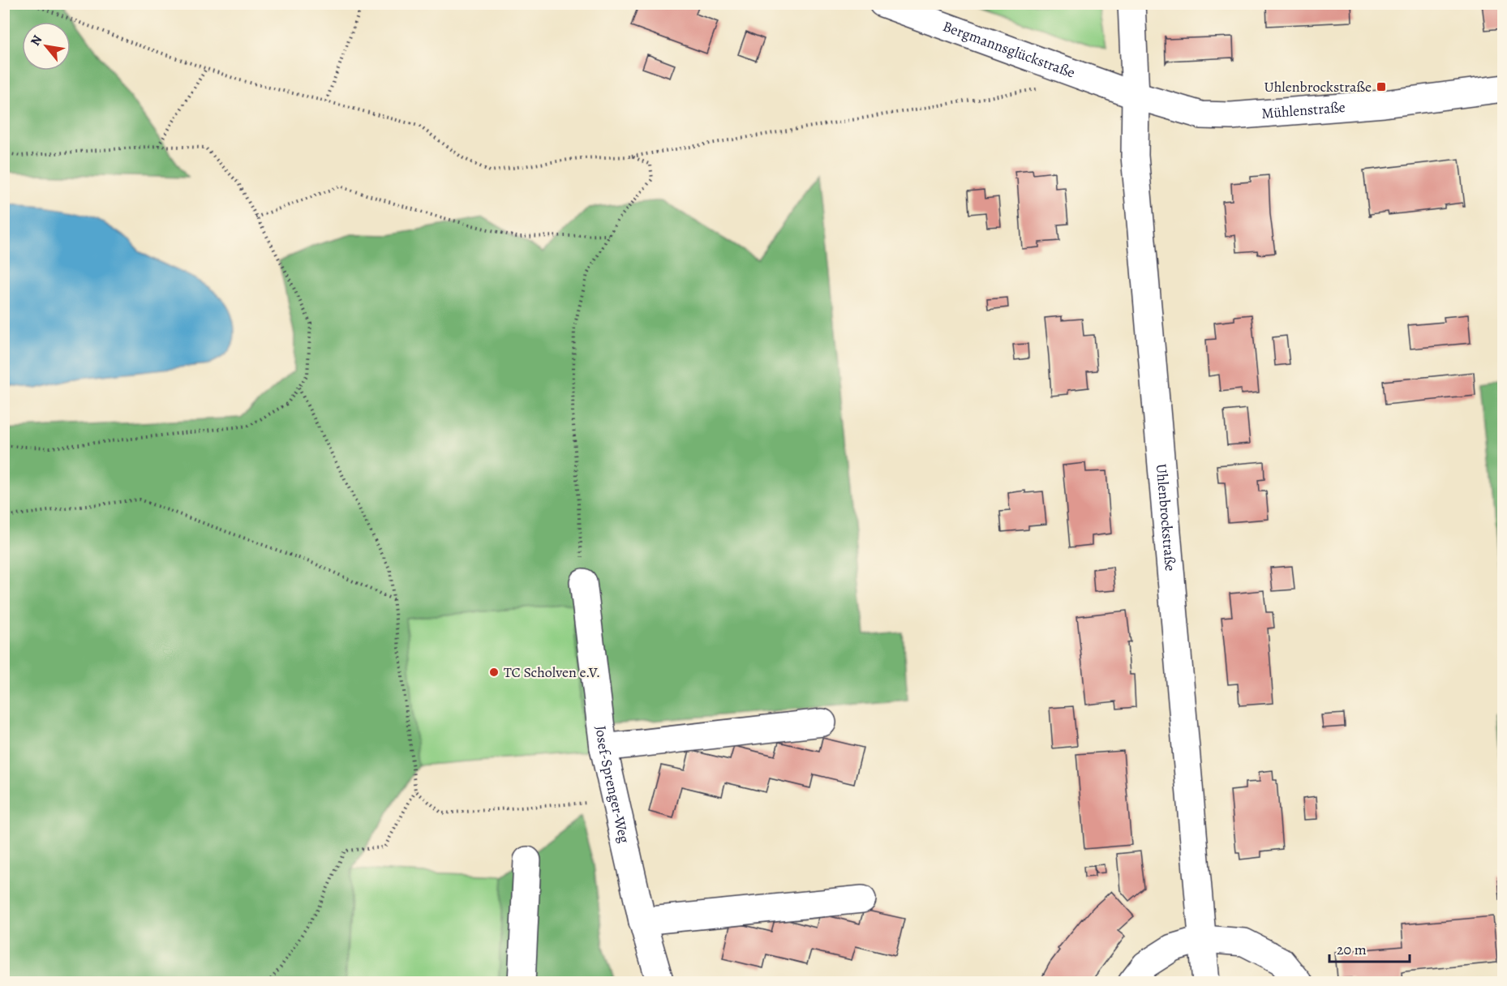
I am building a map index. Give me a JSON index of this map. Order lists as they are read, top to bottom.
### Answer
{
  "streets": {
    "street": [
      "Bergmannsglückstraße",
      "Mühlenstraße",
      "Uhlenbrockstraße",
      "Josef-Sprenger-Weg"
    ]
  },
  "crossings": [
    ["Bergmannsglückstraße", "Mühlenstraße"],
    ["Bergmannsglückstraße", "Uhlenbrockstraße"],
    ["Mühlenstraße", "Uhlenbrockstraße"]
  ],
  "places": {
    "transit": ["Uhlenbrockstraße"],
    "other": ["TC Scholven e.V."]
  },
  "scale_bar": "20 m",
  "north": "top left"
}
